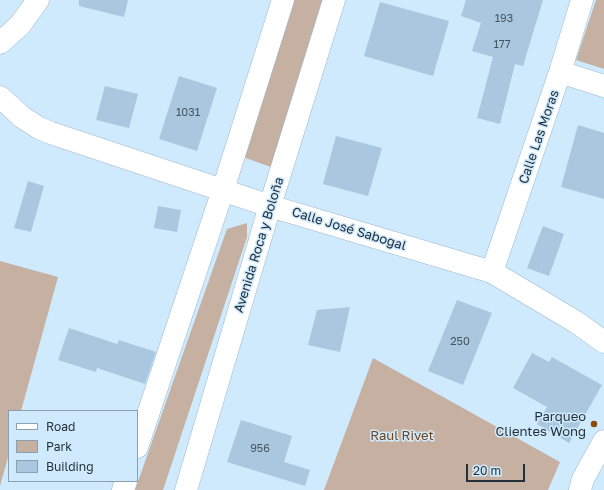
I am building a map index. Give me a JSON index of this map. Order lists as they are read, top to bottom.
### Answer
{
  "streets": {
    "street": ["Calle Las Moras", "Calle José Sabogal", "Avenida Roca y Boloña"]
  },
  "crossings": [
    ["Calle Las Moras", "Calle José Sabogal"],
    ["Calle José Sabogal", "Avenida Roca y Boloña"]
  ],
  "parks": ["Raul Rivet"],
  "places": ["Parqueo Clientes Wong"],
  "house_numbers": [
    "193",
    "177",
    "1031",
    "250",
    "956"
  ],
  "legend": ["Road", "Park", "Building"],
  "scale_bar": "20 m"
}
